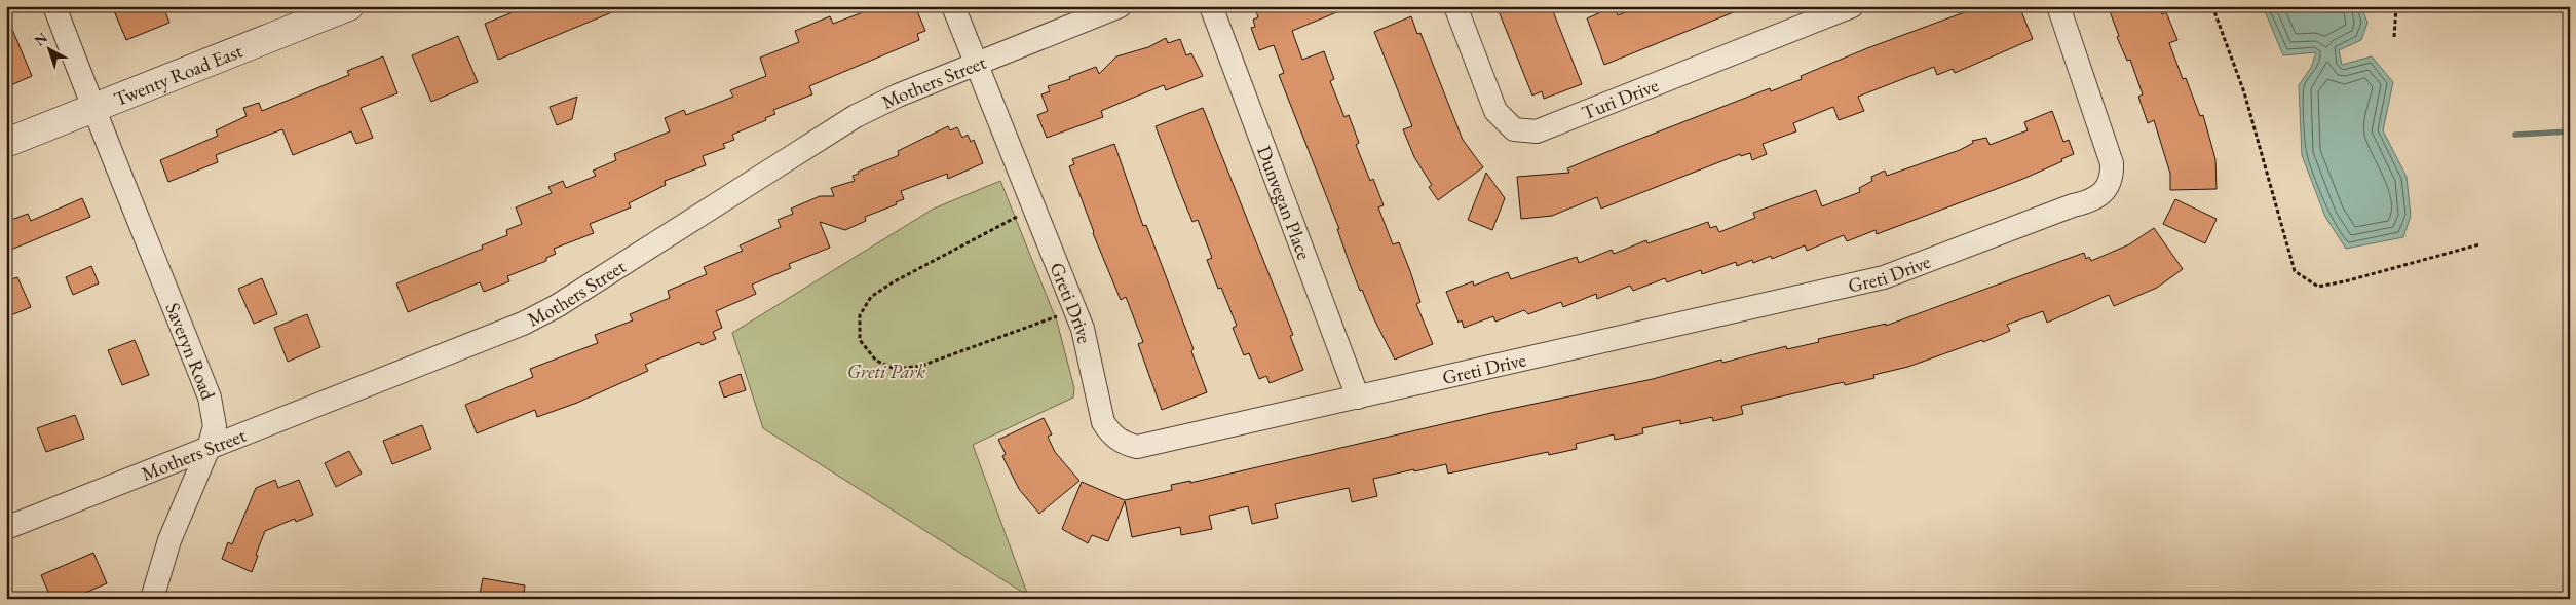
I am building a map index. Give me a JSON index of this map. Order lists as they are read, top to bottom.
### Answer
{
  "streets": {
    "street": [
      "Twenty Road East",
      "Mothers Street",
      "Turi Drive",
      "Dunvegan Place",
      "Greti Drive",
      "Saveryn Road"
    ]
  },
  "crossings": [
    ["Twenty Road East", "Saveryn Road"],
    ["Mothers Street", "Greti Drive"],
    ["Mothers Street", "Saveryn Road"],
    ["Dunvegan Place", "Greti Drive"]
  ],
  "parks": ["Greti Park"],
  "north": "top left"
}
